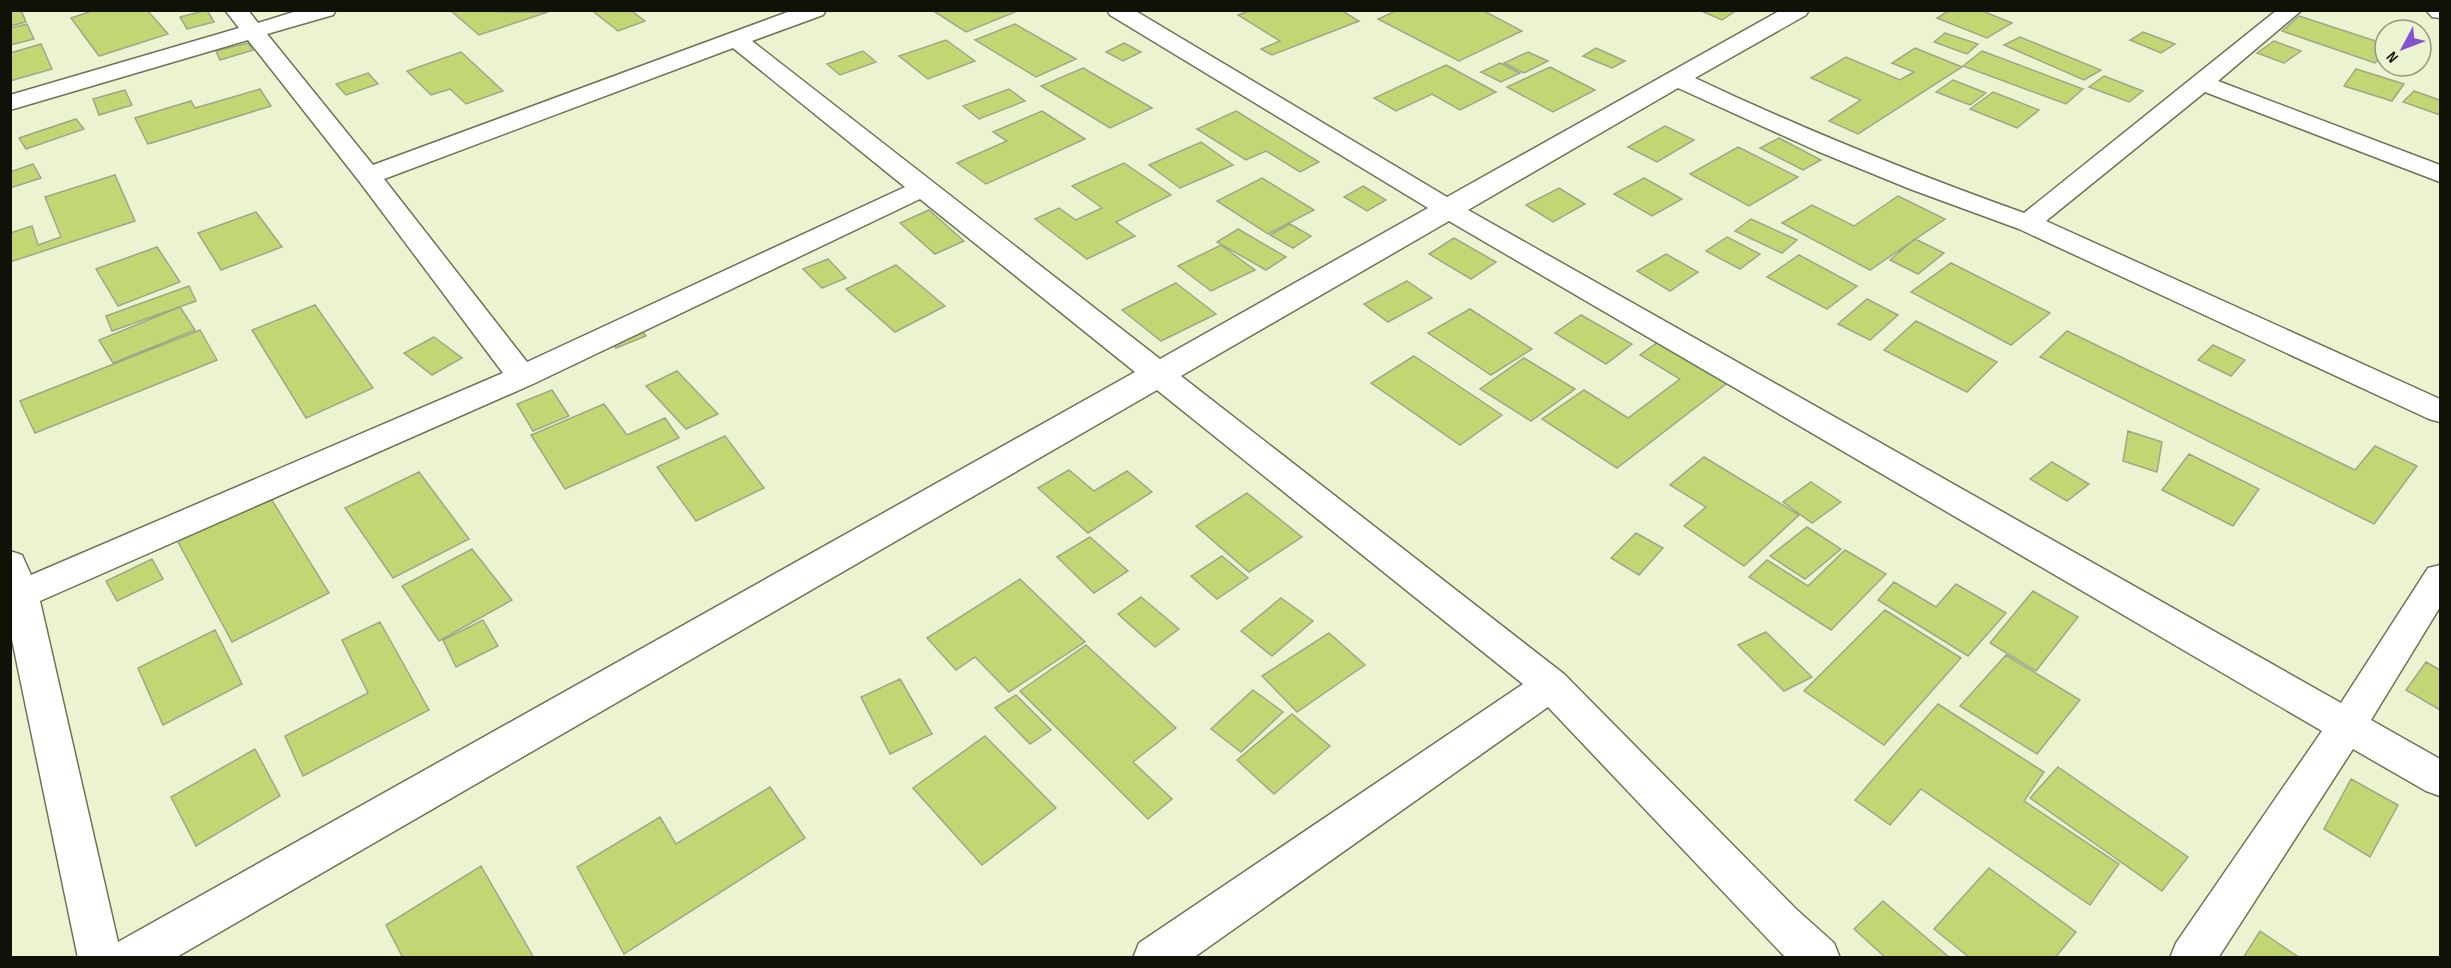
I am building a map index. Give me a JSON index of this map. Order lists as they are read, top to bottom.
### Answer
{
  "north": "bottom left"
}
